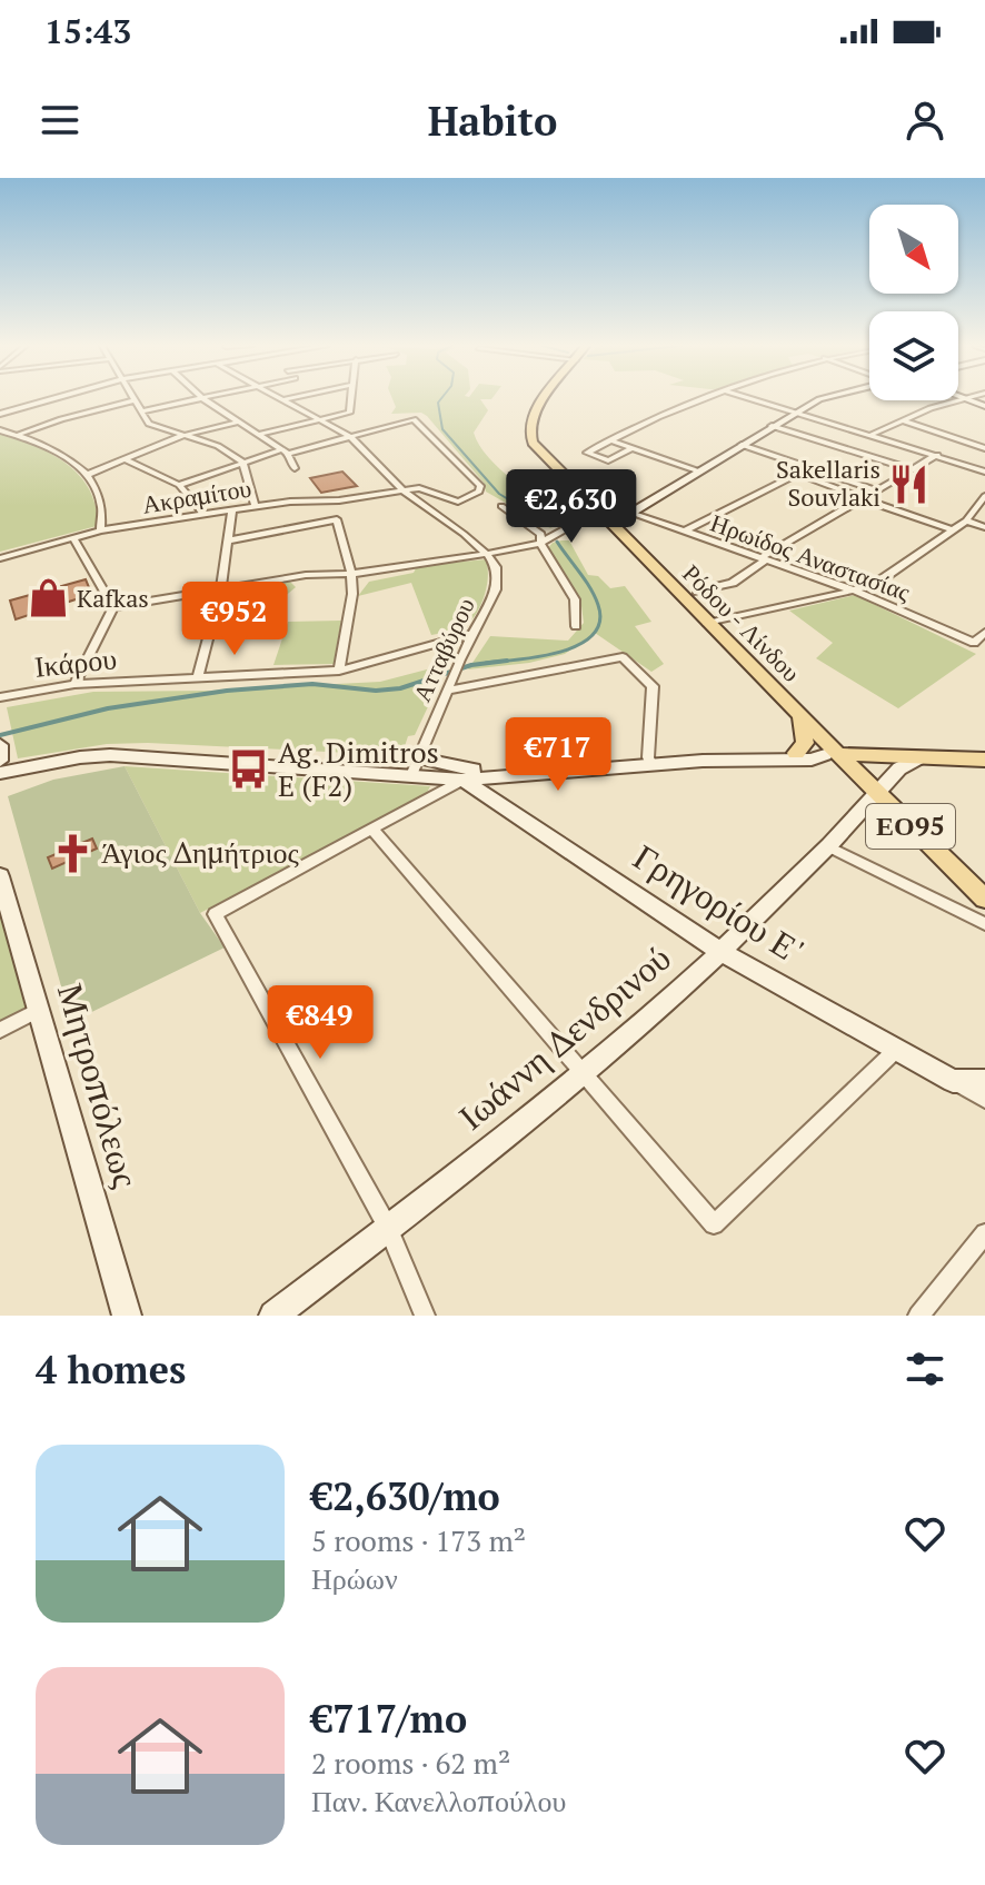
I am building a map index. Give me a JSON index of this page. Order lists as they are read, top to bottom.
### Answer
{
  "streets": {
    "main road": ["Ρόδου - Λίνδου", "ΕΟ95"],
    "street": [
      "Ακραμίτου",
      "Ηρωίδος Αναστασίας",
      "Ατταβύρου",
      "Ικάρου",
      "Γρηγορίου Ε'",
      "Ιωάννη Δενδρινού",
      "Μητροπόλεως"
    ]
  },
  "crossings": [
    ["Ρόδου - Λίνδου", "ΕΟ95"],
    ["Ατταβύρου", "Ικάρου"],
    ["ΕΟ95", "Ιωάννη Δενδρινού"],
    ["Γρηγορίου Ε'", "Ιωάννη Δενδρινού"]
  ],
  "places": {
    "restaurant": ["Sakellaris Souvlaki"],
    "shop": ["Kafkas"],
    "bus stop": ["Ag. Dimitros E (F2)"],
    "church": ["Άγιος Δημήτριος"]
  },
  "north": "bottom right",
  "page": {
    "status": "15:43",
    "header": "Habito",
    "price": [
      "€2,630",
      "€952",
      "€717",
      "€849"
    ],
    "heading": "4 homes",
    "list": [
      {
        "name": "€2,630/mo",
        "note": "5 rooms · 173 m² · Ηρώων"
      },
      {
        "name": "€717/mo",
        "note": "2 rooms · 62 m² · Παν. Κανελλοπούλου"
      }
    ]
  }
}
